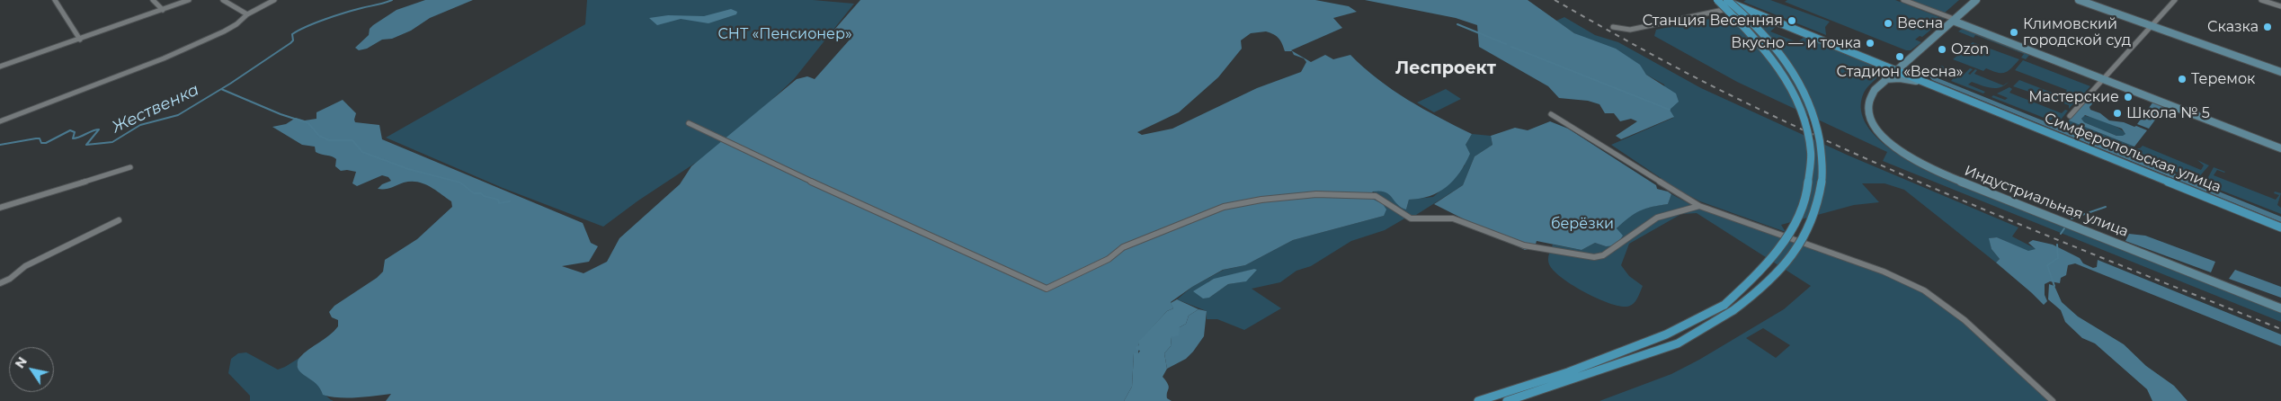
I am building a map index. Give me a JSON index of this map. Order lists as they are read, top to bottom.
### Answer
{
  "streets": {
    "main road": ["Симферопольская улица", "Индустриальная улица"]
  },
  "crossings": [
    ["Симферопольская улица", "Индустриальная улица"]
  ],
  "districts": ["Леспроект"],
  "water": ["Жественка"],
  "parks": ["СНТ «Пенсионер»", "берёзки"],
  "places": [
    "Станция Весенняя",
    "Весна",
    "Сказка",
    "Климовский городской суд",
    "Вкусно — и точка",
    "Ozon",
    "Стадион «Весна»",
    "Теремок",
    "Мастерские",
    "Школа № 5"
  ],
  "north": "top left"
}
